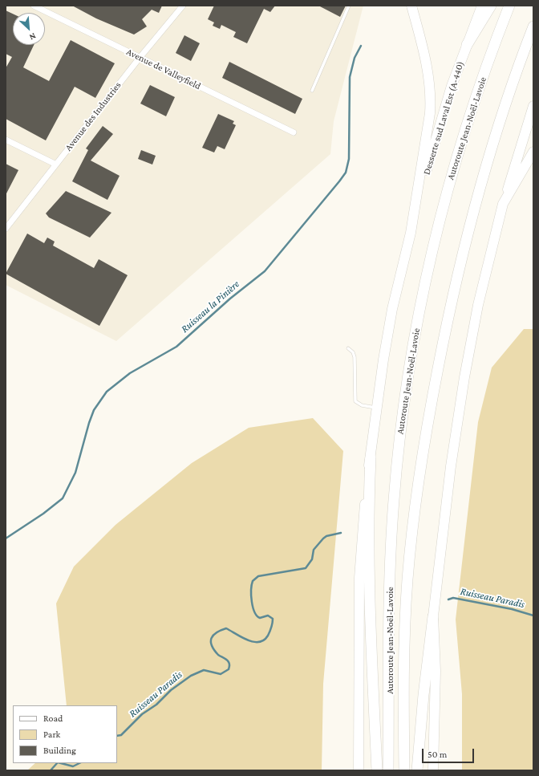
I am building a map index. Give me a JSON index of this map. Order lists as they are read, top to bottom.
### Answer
{
  "streets": {
    "highway": ["Desserte sud Laval Est (A-440)", "Autoroute Jean-Noël-Lavoie"],
    "street": ["Avenue de Valleyfield", "Avenue des Industries"]
  },
  "crossings": [
    ["Avenue de Valleyfield", "Avenue des Industries"]
  ],
  "water": ["Ruisseau la Pinière", "Ruisseau Paradis"],
  "legend": ["Road", "Park", "Building"],
  "scale_bar": "50 m",
  "north": "bottom right"
}
